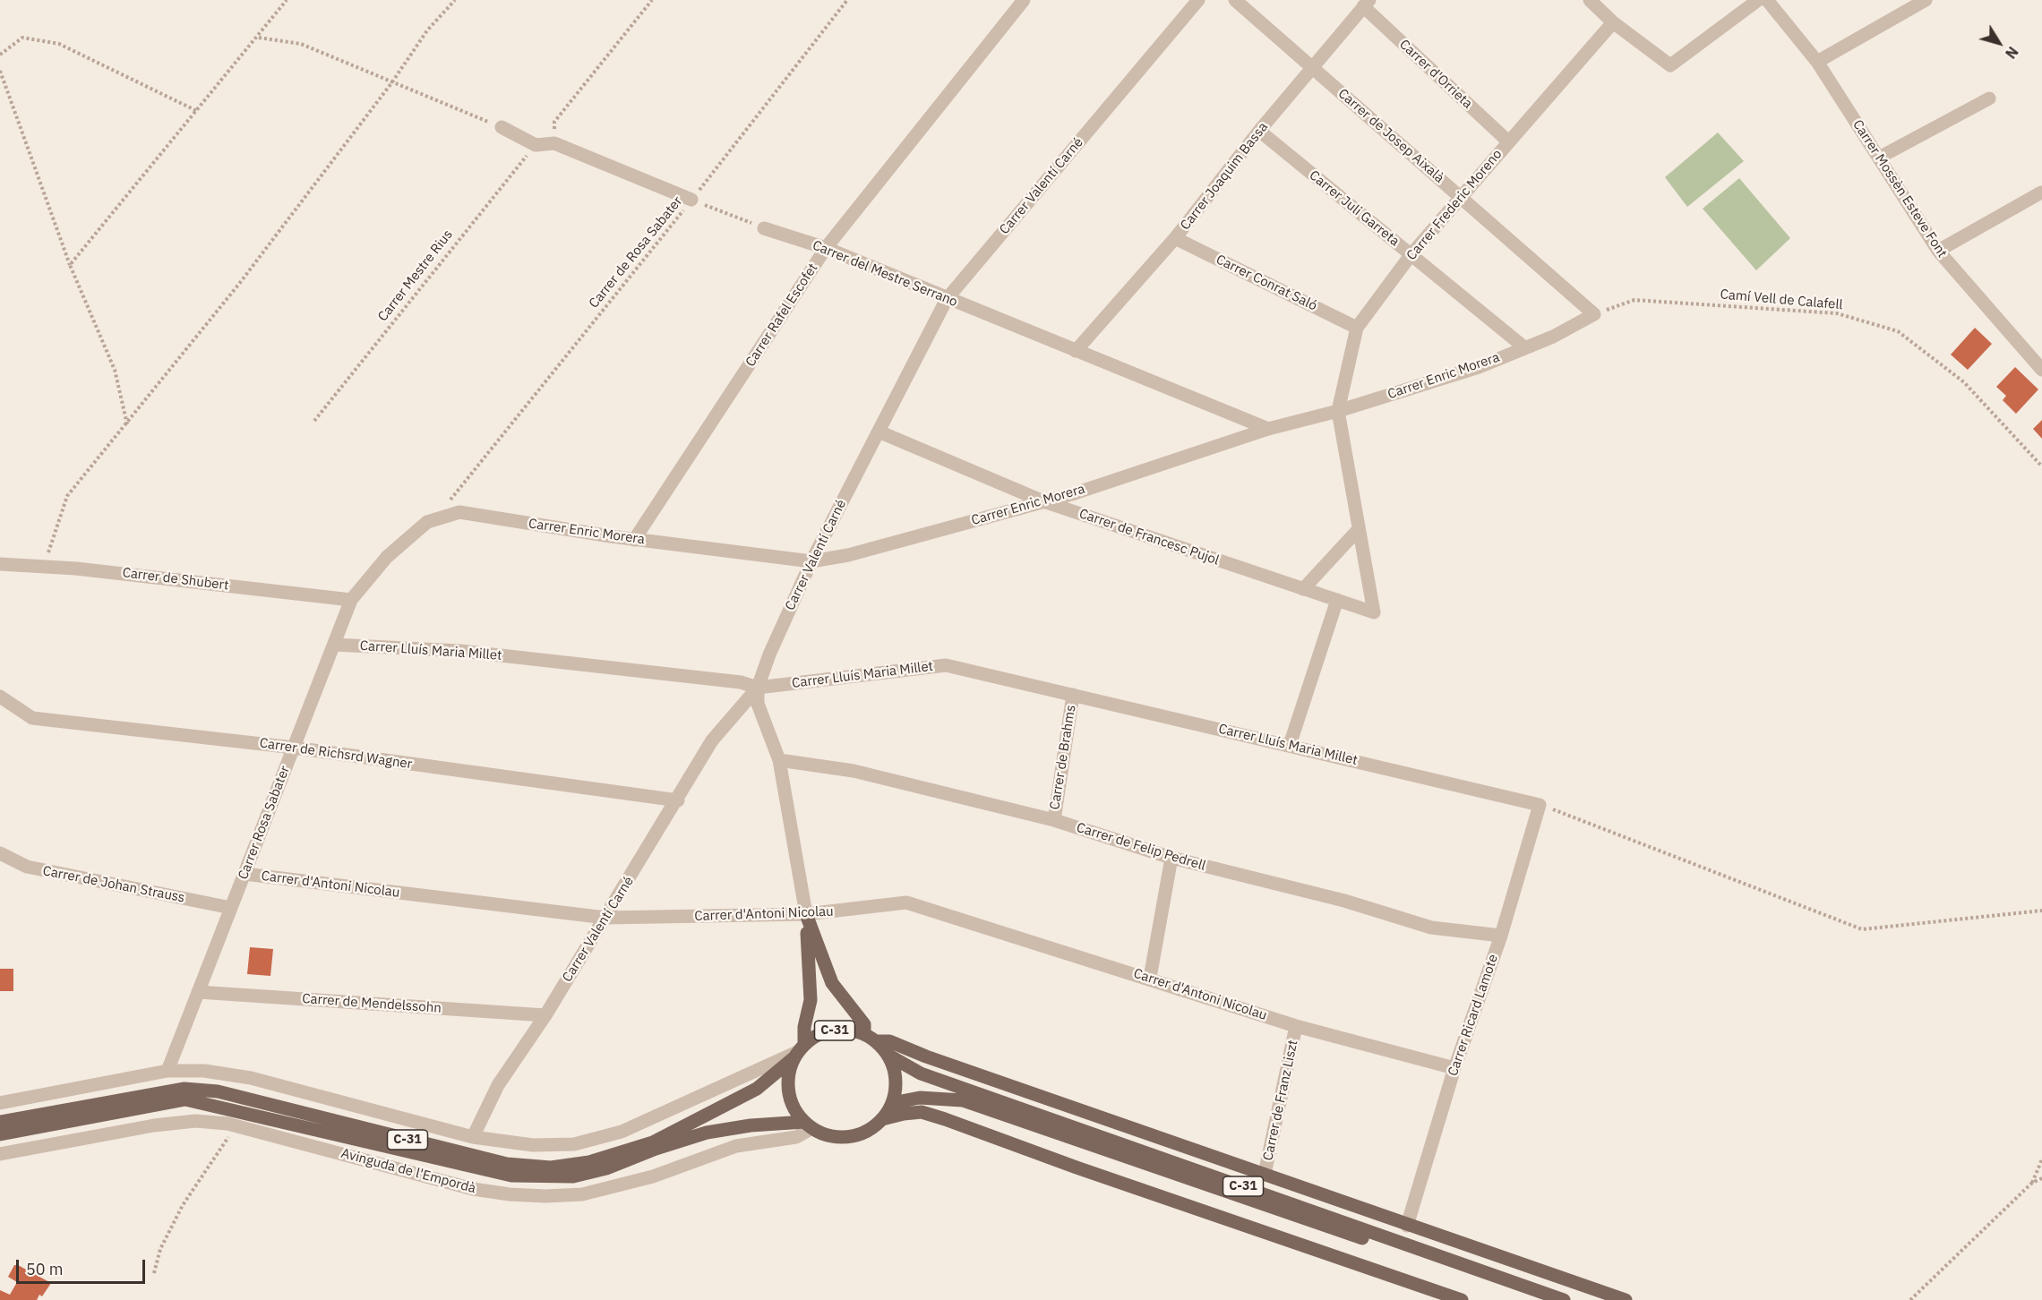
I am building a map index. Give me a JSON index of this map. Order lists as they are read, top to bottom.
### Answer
{
  "streets": {
    "main road": ["C-31"],
    "street": [
      "Carrer d'Orrieta",
      "Carrer de Josep Aixalà",
      "Carrer Joaquim Bassa",
      "Carrer Valentí Carné",
      "Carrer Mossèn Esteve Font",
      "Carrer Frederic Moreno",
      "Carrer Juli Garreta",
      "Carrer del Mestre Serrano",
      "Carrer Conrat Saló",
      "Carrer Rafel Escofet",
      "Carrer Enric Morera",
      "Carrer de Francesc Pujol",
      "Carrer de Shubert",
      "Carrer Lluís Maria Millet",
      "Carrer de Richsrd Wagner",
      "Carrer de Brahms",
      "Carrer Rosa Sabater",
      "Carrer de Felip Pedrell",
      "Carrer de Johan Strauss",
      "Carrer d'Antoni Nicolau",
      "Carrer de Mendelssohn",
      "Carrer Ricard Lamote",
      "Carrer de Franz Liszt",
      "Avinguda de l'Empordà"
    ],
    "path": ["Carrer de Rosa Sabater", "Carrer Mestre Rius", "Camí Vell de Calafell"]
  },
  "crossings": [
    ["Carrer d'Orrieta", "Carrer Joaquim Bassa"],
    ["Carrer d'Orrieta", "Carrer Frederic Moreno"],
    ["Carrer de Josep Aixalà", "Carrer Joaquim Bassa"],
    ["Carrer de Josep Aixalà", "Carrer Frederic Moreno"],
    ["Carrer de Josep Aixalà", "Camí Vell de Calafell"],
    ["Carrer de Josep Aixalà", "Carrer Enric Morera"],
    ["Carrer Joaquim Bassa", "Carrer Juli Garreta"],
    ["Carrer Joaquim Bassa", "Carrer del Mestre Serrano"],
    ["Carrer Joaquim Bassa", "Carrer Conrat Saló"],
    ["Carrer Valentí Carné", "Carrer del Mestre Serrano"],
    ["Carrer Valentí Carné", "Carrer Enric Morera"],
    ["Carrer Valentí Carné", "Carrer de Francesc Pujol"],
    ["Carrer Valentí Carné", "Carrer Lluís Maria Millet"],
    ["Carrer Valentí Carné", "Carrer de Richsrd Wagner"],
    ["Carrer Valentí Carné", "Carrer d'Antoni Nicolau"],
    ["Carrer Valentí Carné", "Carrer de Mendelssohn"],
    ["Carrer Frederic Moreno", "Carrer Juli Garreta"],
    ["Carrer Frederic Moreno", "Carrer Conrat Saló"],
    ["Carrer Frederic Moreno", "Carrer Enric Morera"],
    ["Carrer Frederic Moreno", "Carrer de Francesc Pujol"],
    ["Carrer Juli Garreta", "Carrer Enric Morera"],
    ["Carrer de Rosa Sabater", "Carrer Enric Morera"],
    ["Carrer de Rosa Sabater", "Carrer Rosa Sabater"],
    ["Carrer del Mestre Serrano", "Carrer Rafel Escofet"],
    ["Carrer del Mestre Serrano", "Carrer Enric Morera"],
    ["Camí Vell de Calafell", "Carrer Enric Morera"],
    ["Carrer Rafel Escofet", "Carrer Enric Morera"],
    ["Carrer Enric Morera", "Carrer de Francesc Pujol"],
    ["Carrer Enric Morera", "Carrer Rosa Sabater"],
    ["Carrer de Shubert", "Carrer Rosa Sabater"],
    ["Carrer Lluís Maria Millet", "Carrer de Brahms"],
    ["Carrer Lluís Maria Millet", "Carrer Rosa Sabater"],
    ["Carrer Lluís Maria Millet", "Carrer Ricard Lamote"],
    ["Carrer de Richsrd Wagner", "Carrer Rosa Sabater"],
    ["Carrer de Brahms", "Carrer de Felip Pedrell"],
    ["Carrer Rosa Sabater", "Carrer de Johan Strauss"],
    ["Carrer Rosa Sabater", "Carrer d'Antoni Nicolau"],
    ["Carrer Rosa Sabater", "Carrer de Mendelssohn"],
    ["Carrer de Felip Pedrell", "Carrer Ricard Lamote"],
    ["Carrer d'Antoni Nicolau", "Carrer Ricard Lamote"],
    ["Carrer d'Antoni Nicolau", "Carrer de Franz Liszt"],
    ["C-31", "Avinguda de l'Empordà"]
  ],
  "scale_bar": "50 m",
  "north": "bottom right"
}
